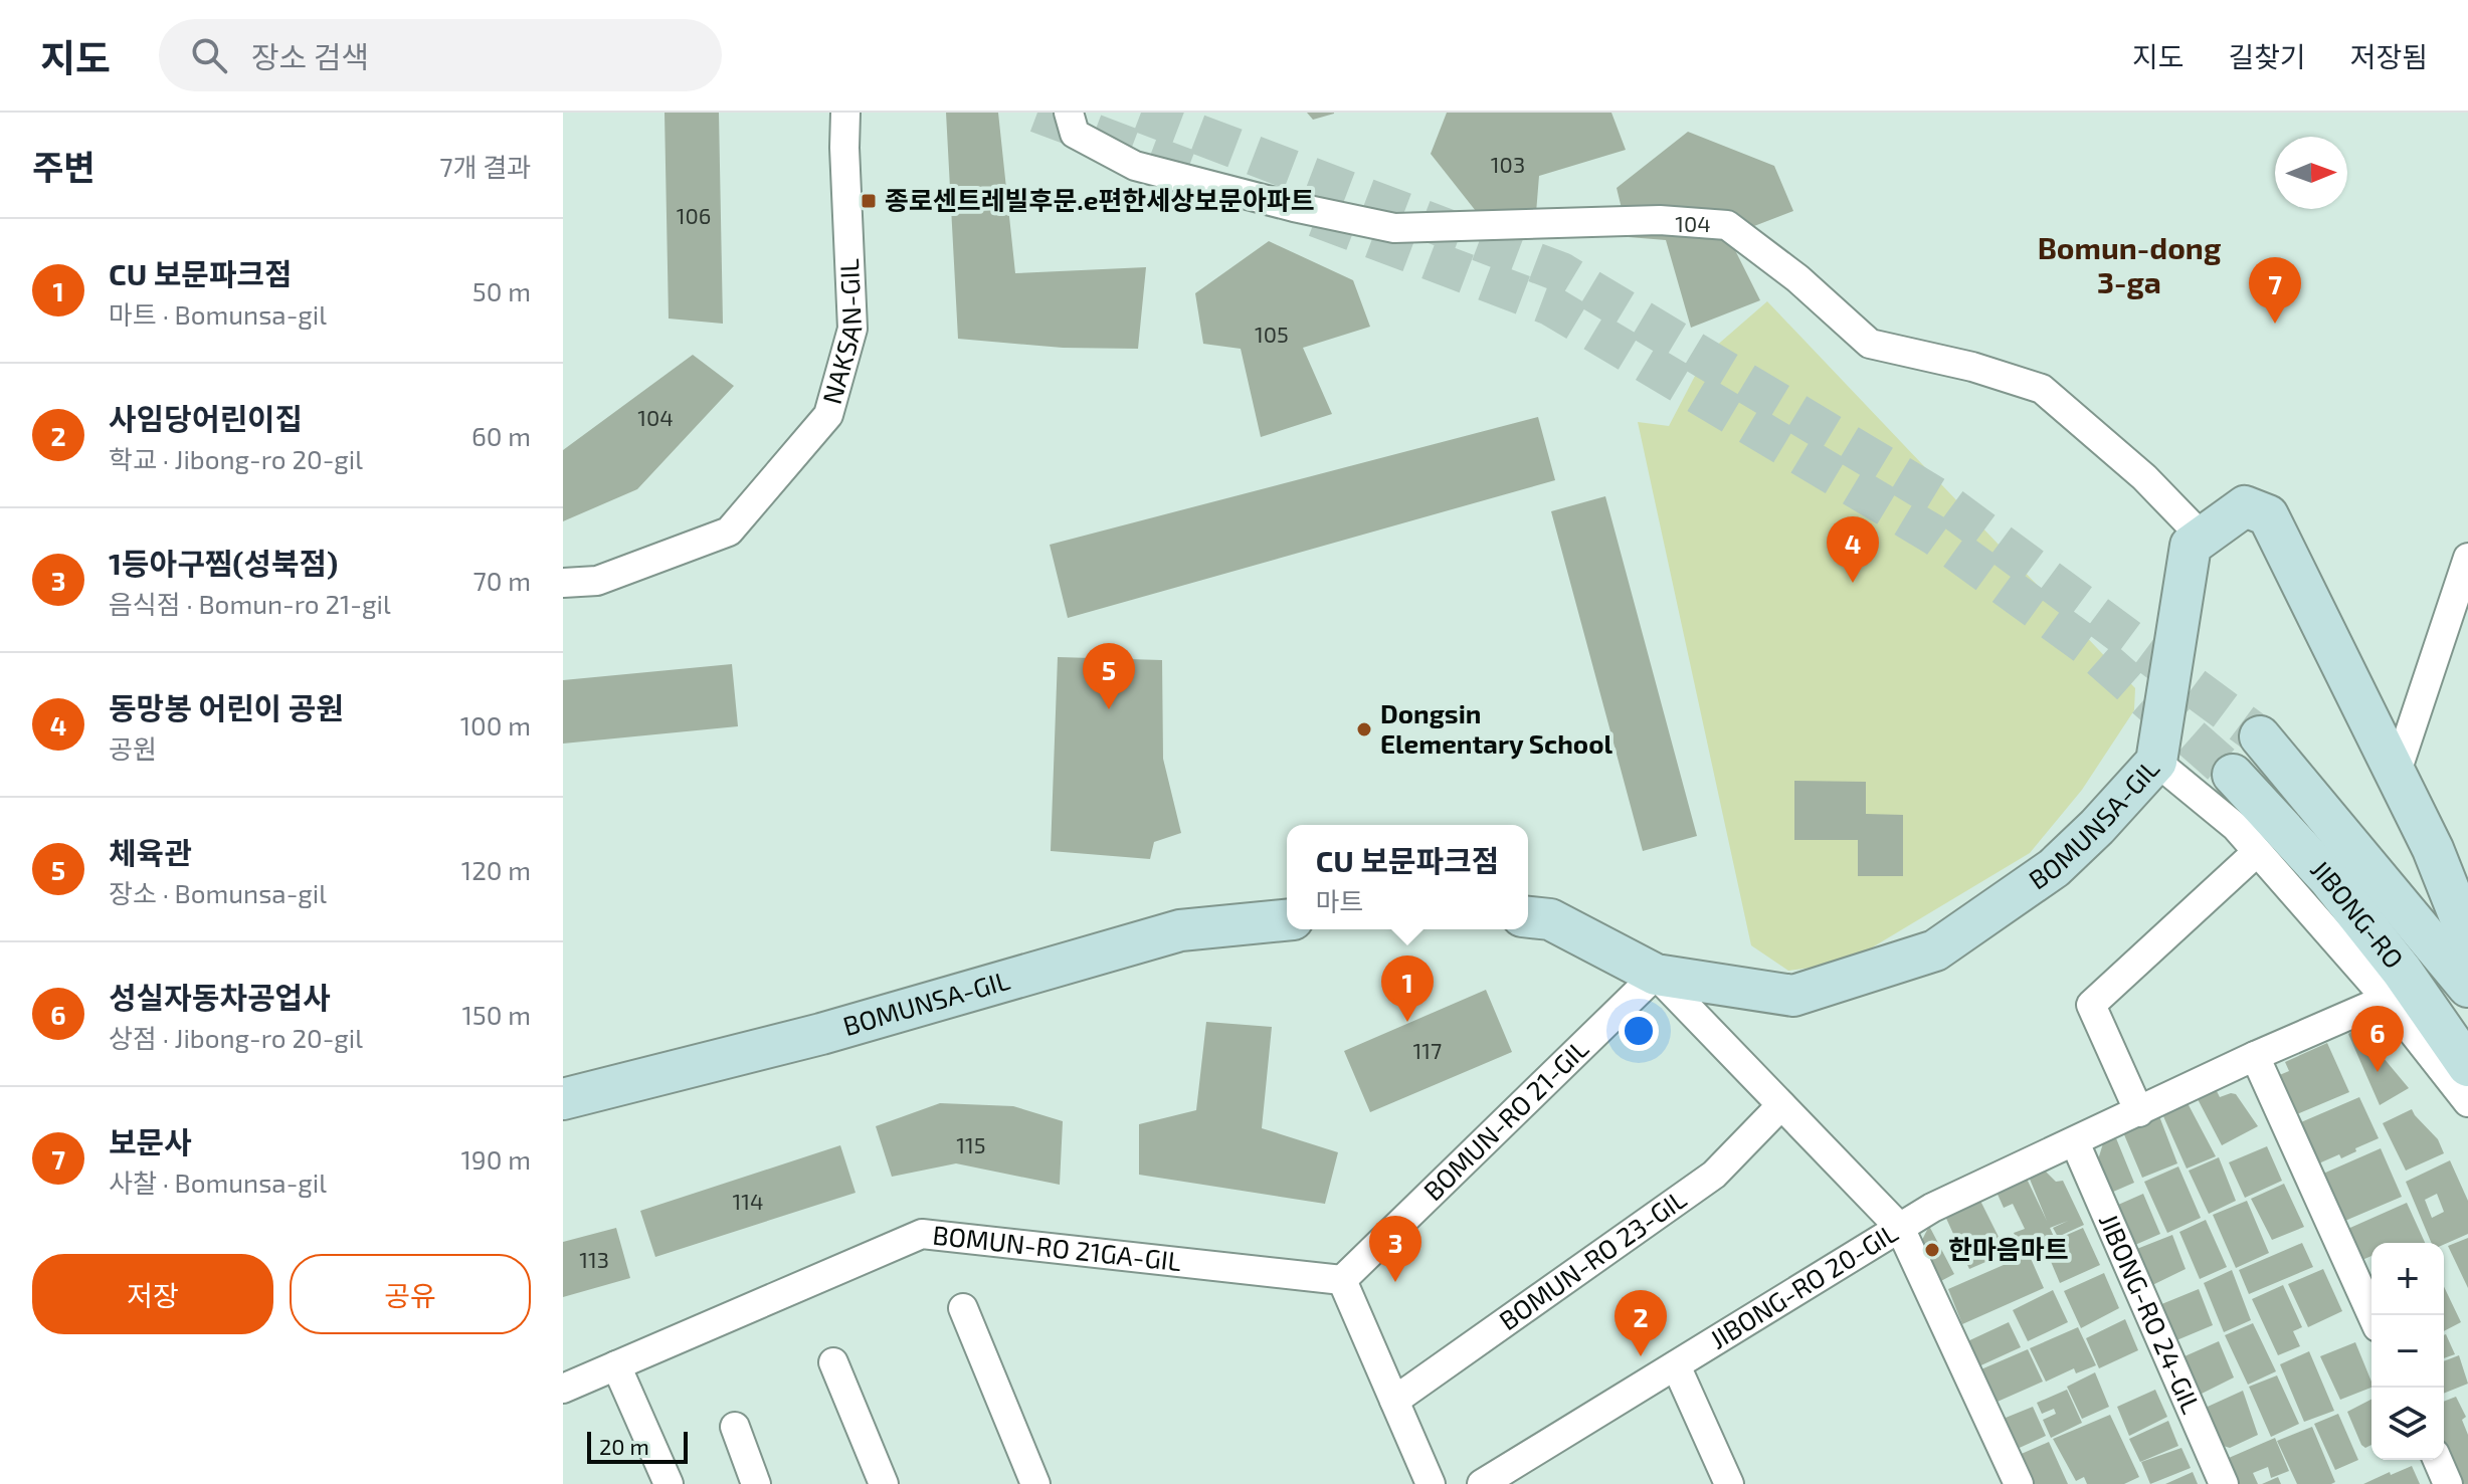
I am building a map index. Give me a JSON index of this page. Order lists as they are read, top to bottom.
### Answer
{
  "streets": {
    "street": [
      "NAKSAN-GIL",
      "BOMUNSA-GIL",
      "JIBONG-RO",
      "BOMUN-RO 21-GIL",
      "BOMUN-RO 21GA-GIL",
      "BOMUN-RO 23-GIL",
      "JIBONG-RO 20-GIL",
      "JIBONG-RO 24-GIL"
    ]
  },
  "crossings": [
    ["BOMUNSA-GIL", "BOMUN-RO 21-GIL"],
    ["BOMUN-RO 21-GIL", "BOMUN-RO 21GA-GIL"],
    ["JIBONG-RO 20-GIL", "JIBONG-RO 24-GIL"]
  ],
  "districts": ["Bomun-dong 3-ga"],
  "places": {
    "transit": ["종로센트레빌후문.e편한세상보문아파트"],
    "other": ["Dongsin Elementary School", "한마음마트"]
  },
  "house_numbers": [
    "103",
    "106",
    "104",
    "105",
    "104",
    "117",
    "115",
    "114",
    "113"
  ],
  "scale_bar": "20 m",
  "north": "right",
  "page": {
    "header": "지도",
    "search": "장소 검색",
    "nav": ["지도", "길찾기", "저장됨"],
    "heading": ["주변", "7개 결과"],
    "list": [
      {
        "mark": "1",
        "name": "CU 보문파크점",
        "note": "마트 · Bomunsa-gil",
        "value": "50 m"
      },
      {
        "mark": "2",
        "name": "사임당어린이집",
        "note": "학교 · Jibong-ro 20-gil",
        "value": "60 m"
      },
      {
        "mark": "3",
        "name": "1등아구찜(성북점)",
        "note": "음식점 · Bomun-ro 21-gil",
        "value": "70 m"
      },
      {
        "mark": "4",
        "name": "동망봉 어린이 공원",
        "note": "공원",
        "value": "100 m"
      },
      {
        "mark": "5",
        "name": "체육관",
        "note": "장소 · Bomunsa-gil",
        "value": "120 m"
      },
      {
        "mark": "6",
        "name": "성실자동차공업사",
        "note": "상점 · Jibong-ro 20-gil",
        "value": "150 m"
      },
      {
        "mark": "7",
        "name": "보문사",
        "note": "사찰 · Bomunsa-gil",
        "value": "190 m"
      }
    ],
    "pins": [
      "7",
      "4",
      "5",
      "1",
      "6",
      "3",
      "2"
    ],
    "popup": ["CU 보문파크점", "마트"],
    "buttons": ["저장", "공유"],
    "map_buttons": ["+", "−"],
    "scale": "20 m"
  }
}
